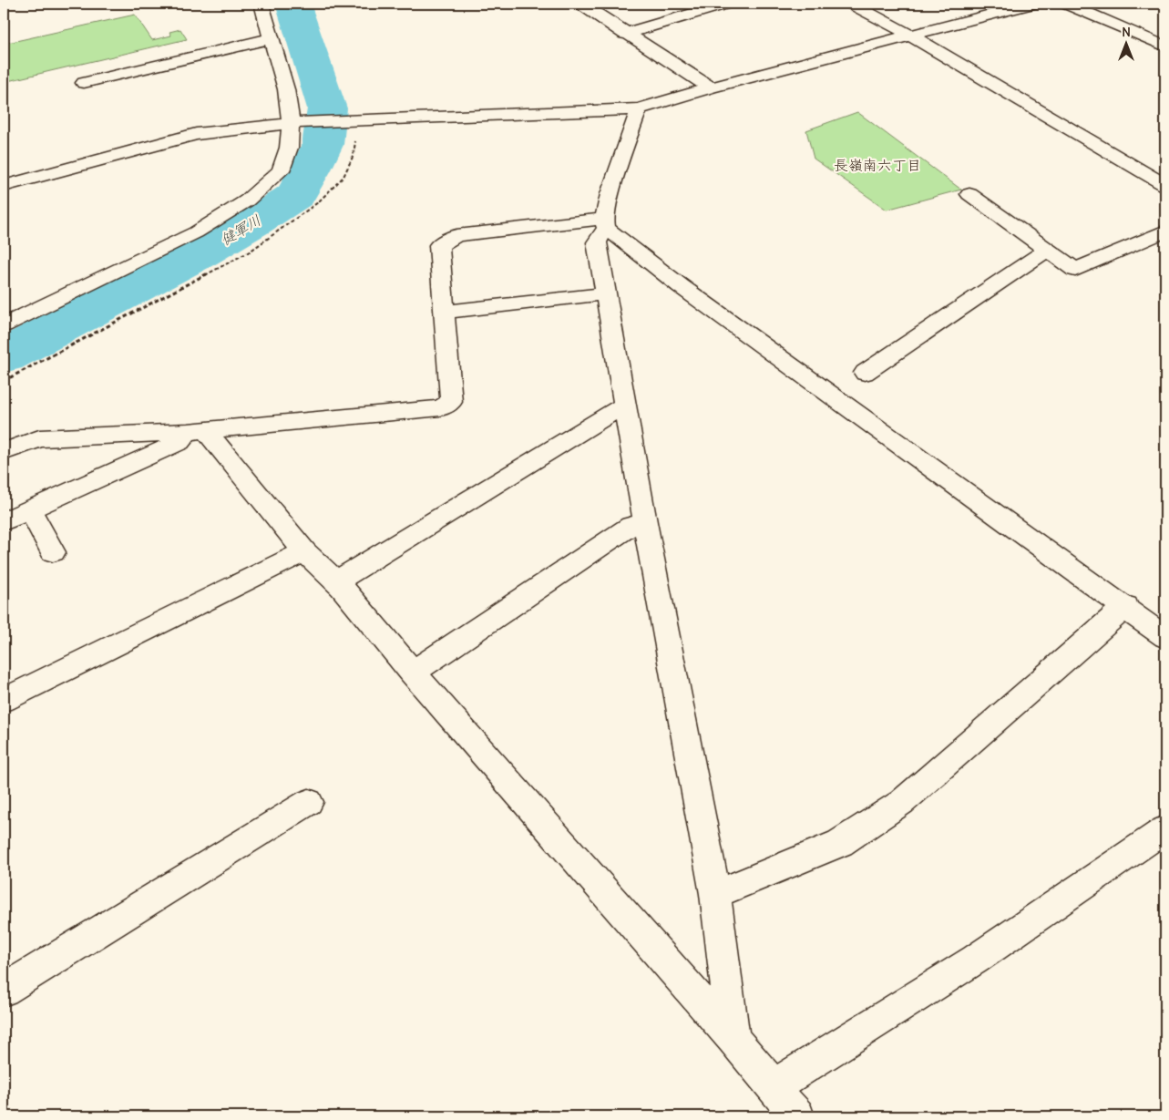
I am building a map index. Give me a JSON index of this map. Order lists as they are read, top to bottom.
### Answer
{
  "districts": ["長嶺南六丁目"],
  "water": ["健軍川"],
  "north": "top"
}
